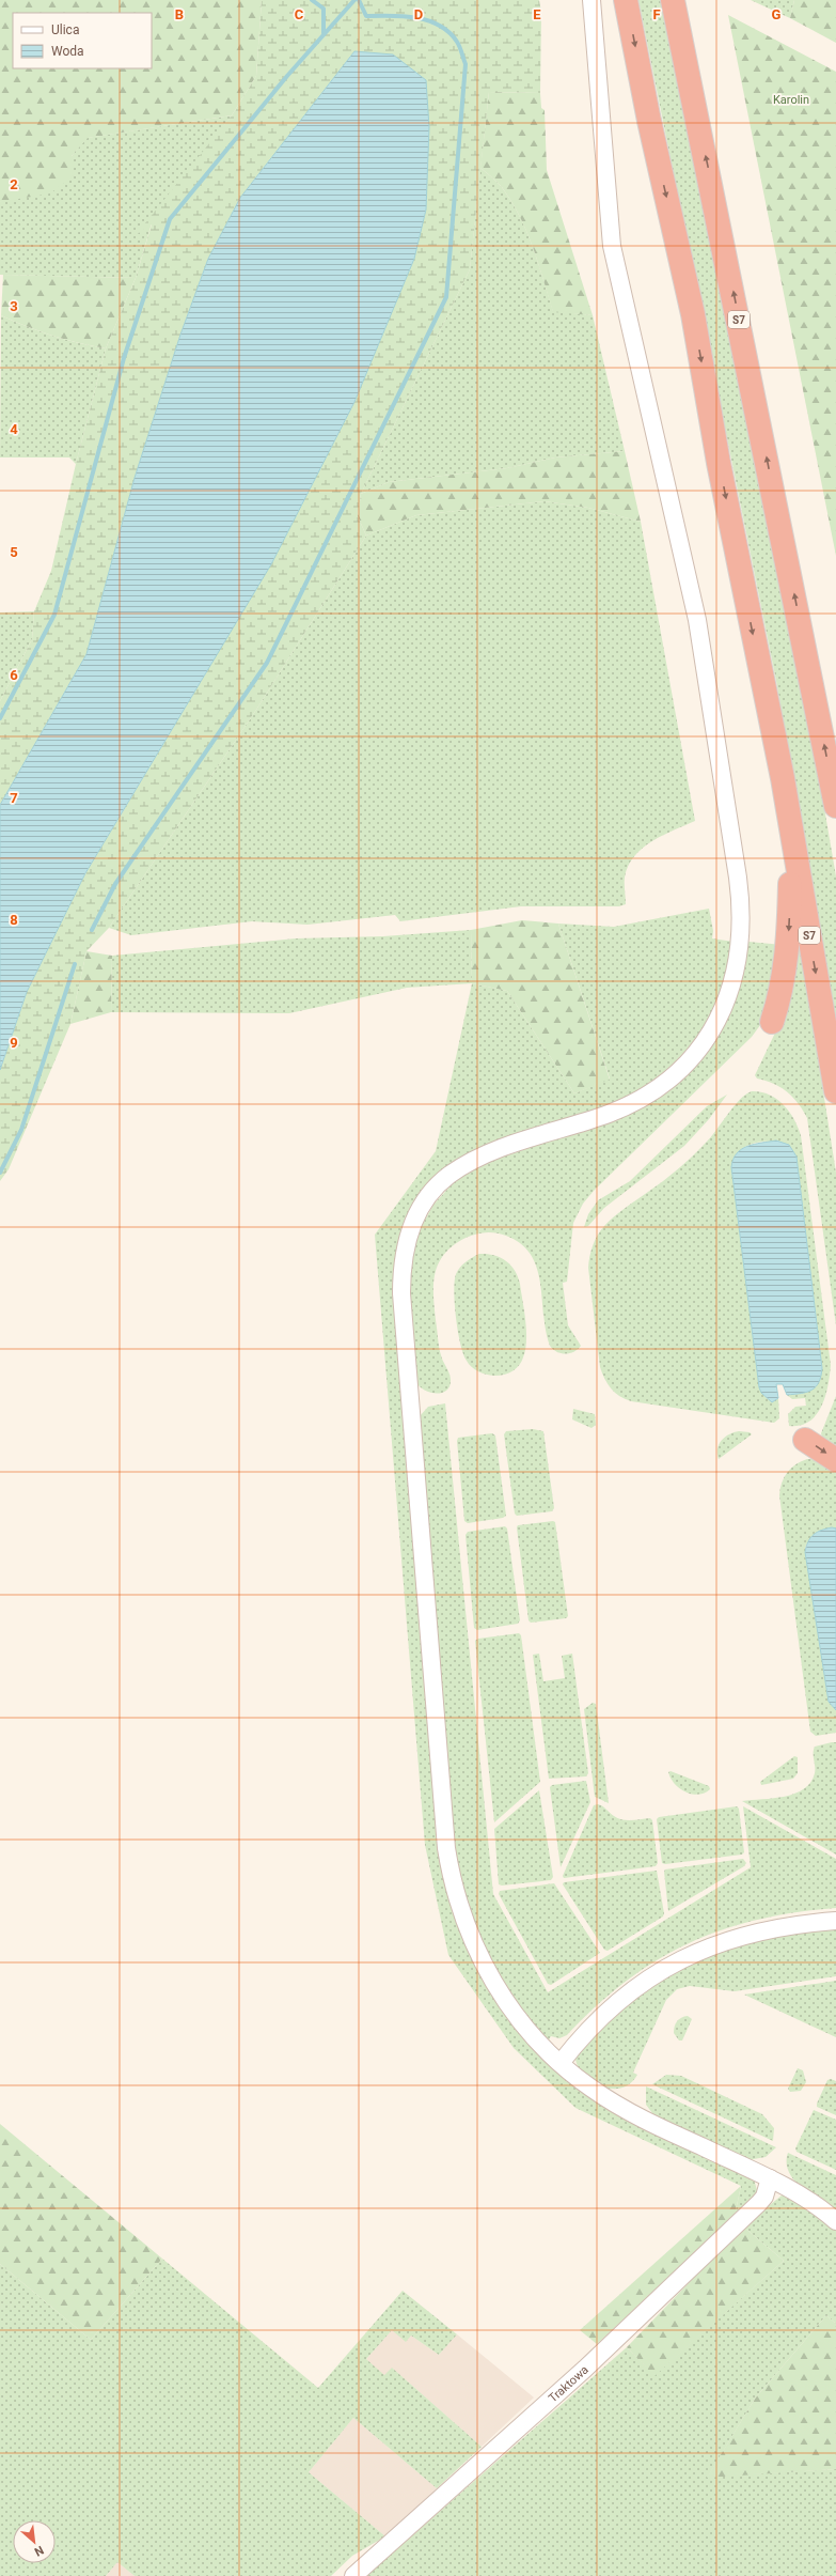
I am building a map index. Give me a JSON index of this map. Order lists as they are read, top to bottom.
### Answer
{
  "streets": {
    "highway": ["S7"],
    "street": ["Traktowa"]
  },
  "parks": ["Karolin"],
  "legend": ["Ulica", "Woda"],
  "north": "bottom right",
  "grid": {
    "columns": [
      "B",
      "C",
      "D",
      "E",
      "F",
      "G"
    ],
    "rows": [
      "2",
      "3",
      "4",
      "5",
      "6",
      "7",
      "8",
      "9"
    ]
  }
}
